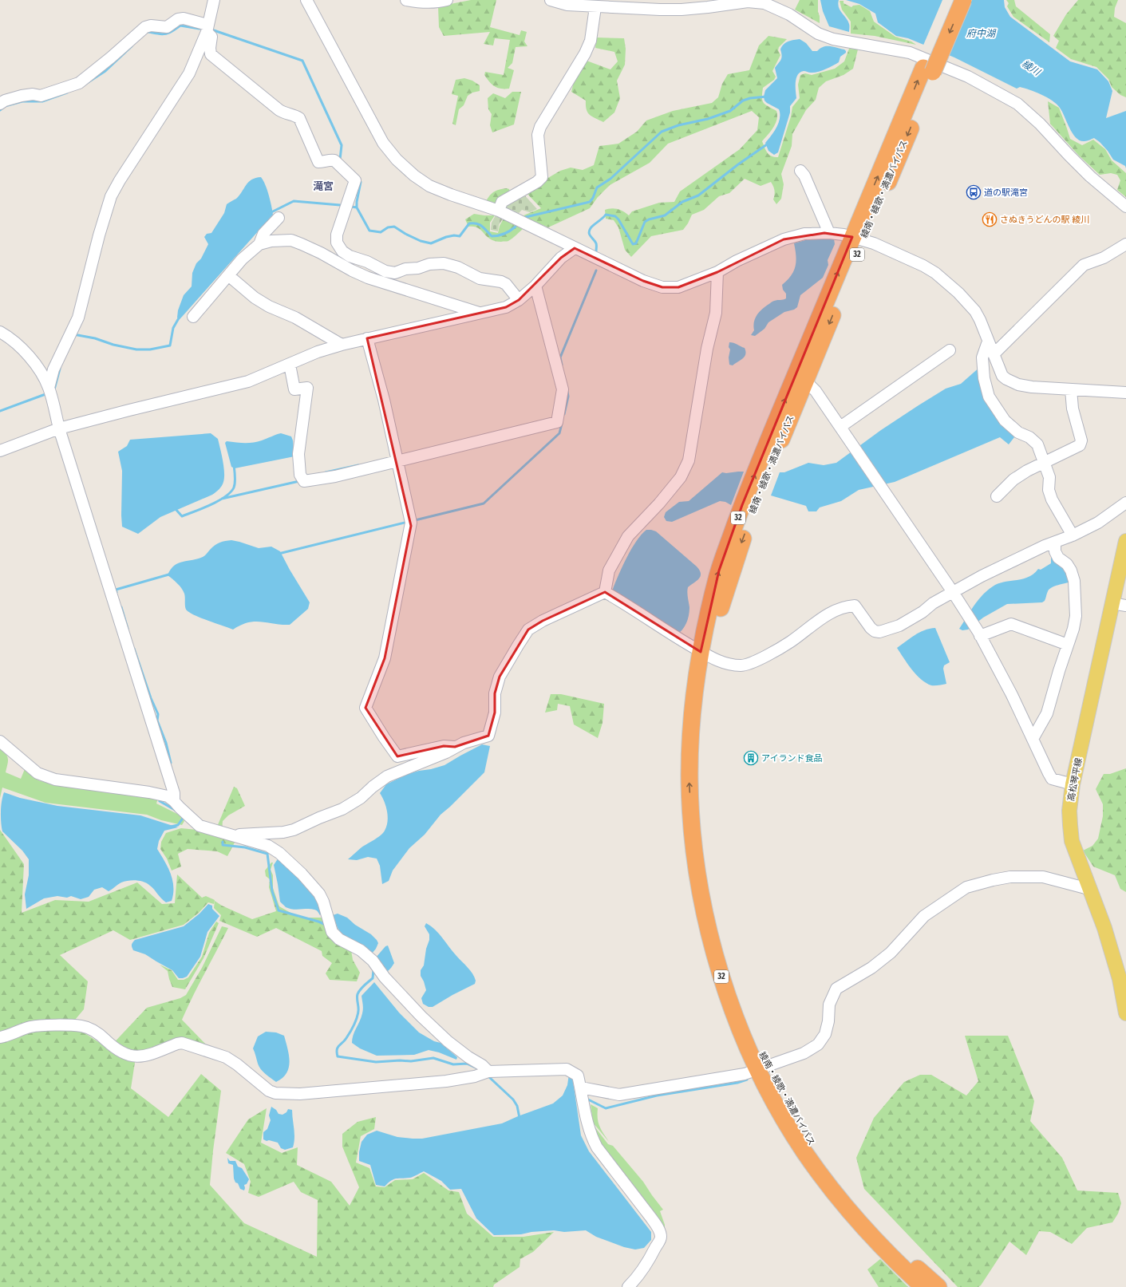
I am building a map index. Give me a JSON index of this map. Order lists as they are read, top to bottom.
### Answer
{
  "streets": {
    "highway": ["綾南・綾歌・満濃バイパス", "32"],
    "main road": ["高松琴平線"]
  },
  "districts": ["滝宮"],
  "water": ["府中湖", "綾川"],
  "places": {
    "bus stop": ["道の駅滝宮"],
    "restaurant": ["さぬきうどんの駅 綾川"],
    "building": ["アイランド食品"]
  }
}
